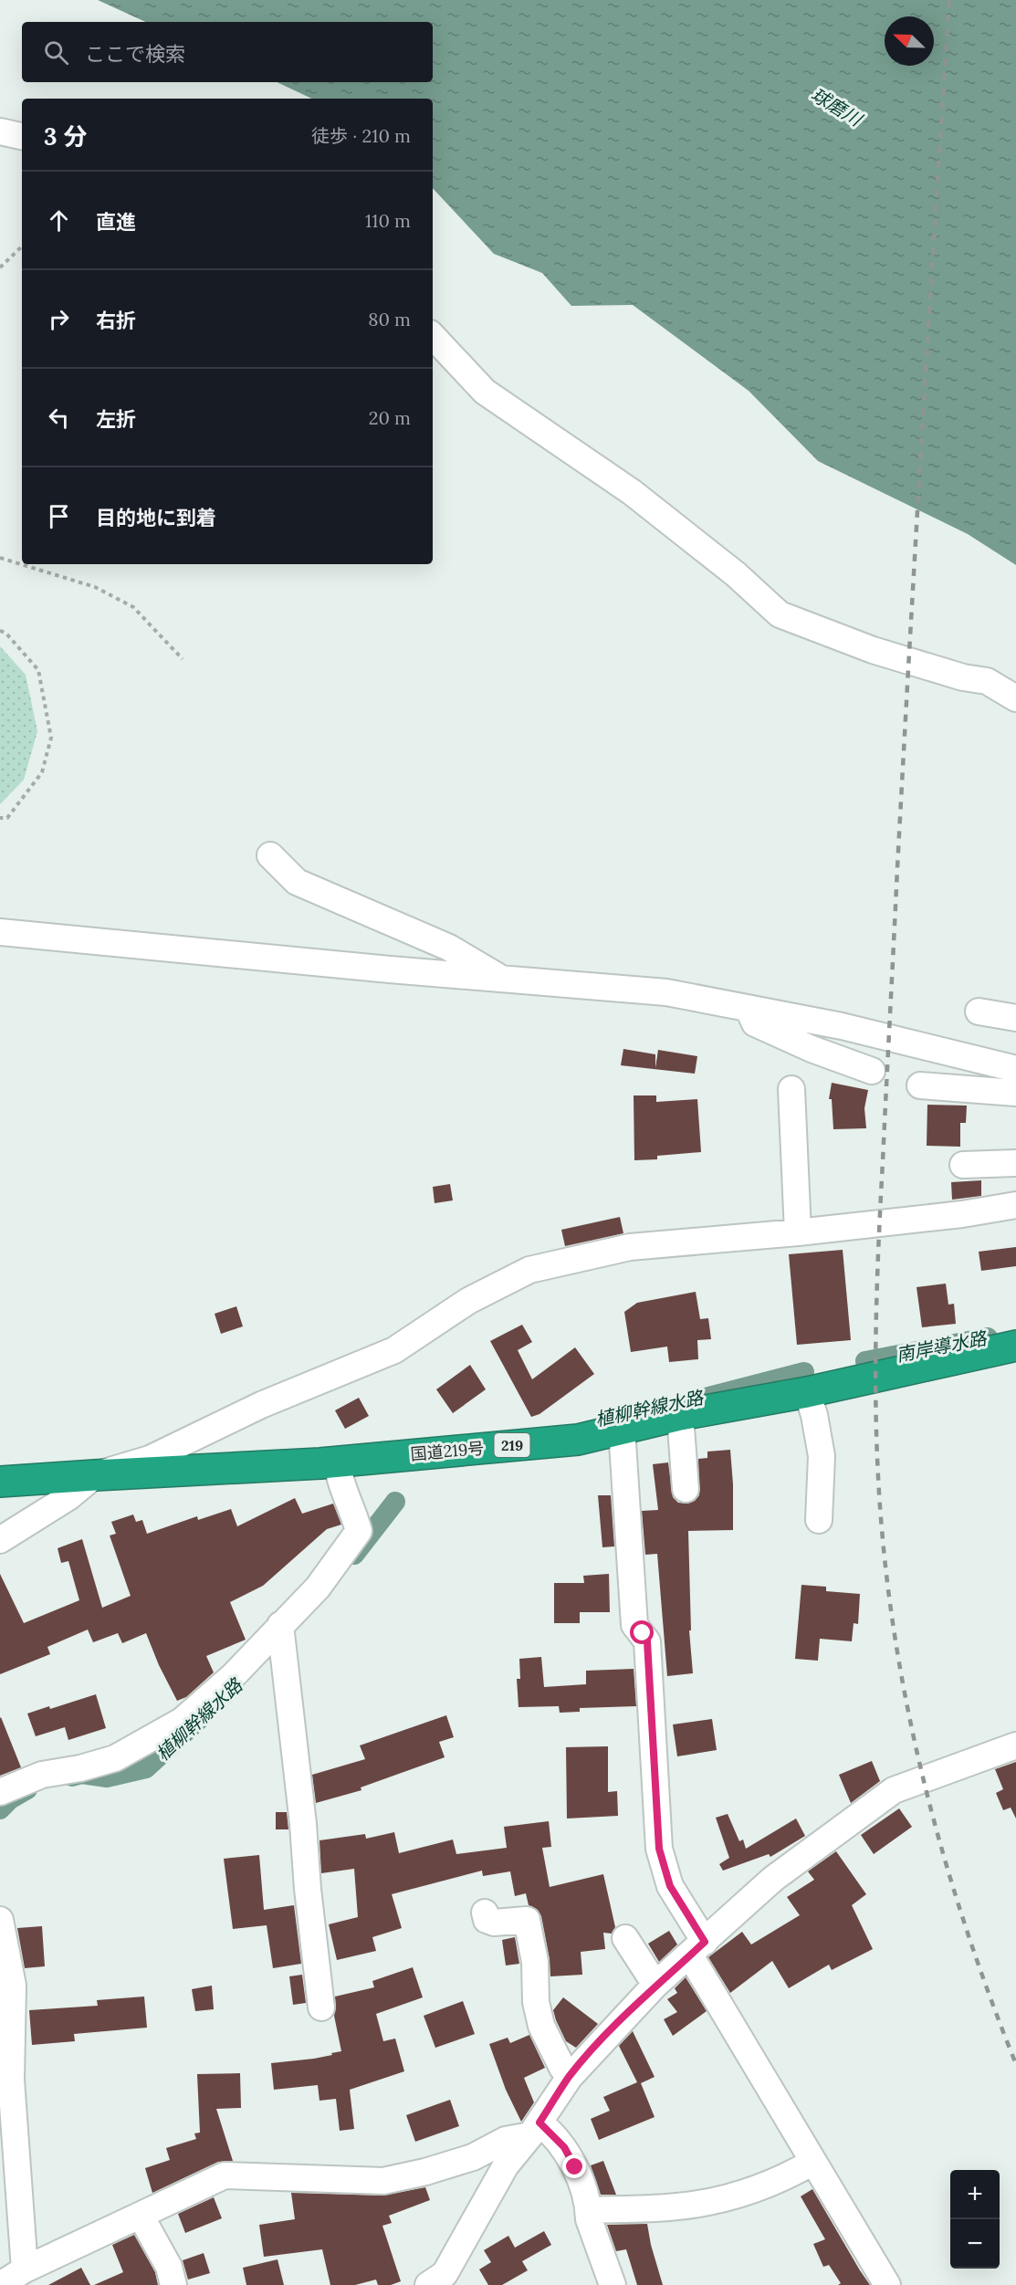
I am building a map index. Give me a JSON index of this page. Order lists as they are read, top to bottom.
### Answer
{
  "streets": {
    "highway": ["219", "国道219号"]
  },
  "water": ["球磨川", "南岸導水路", "植柳幹線水路"],
  "north": "top left",
  "page": {
    "search": "ここで検索",
    "heading": ["3 分", "徒歩 · 210 m"],
    "list": [
      ["直進", "110 m"],
      ["右折", "80 m"],
      ["左折", "20 m"],
      "目的地に到着"
    ],
    "map_buttons": ["+", "−"]
  }
}
